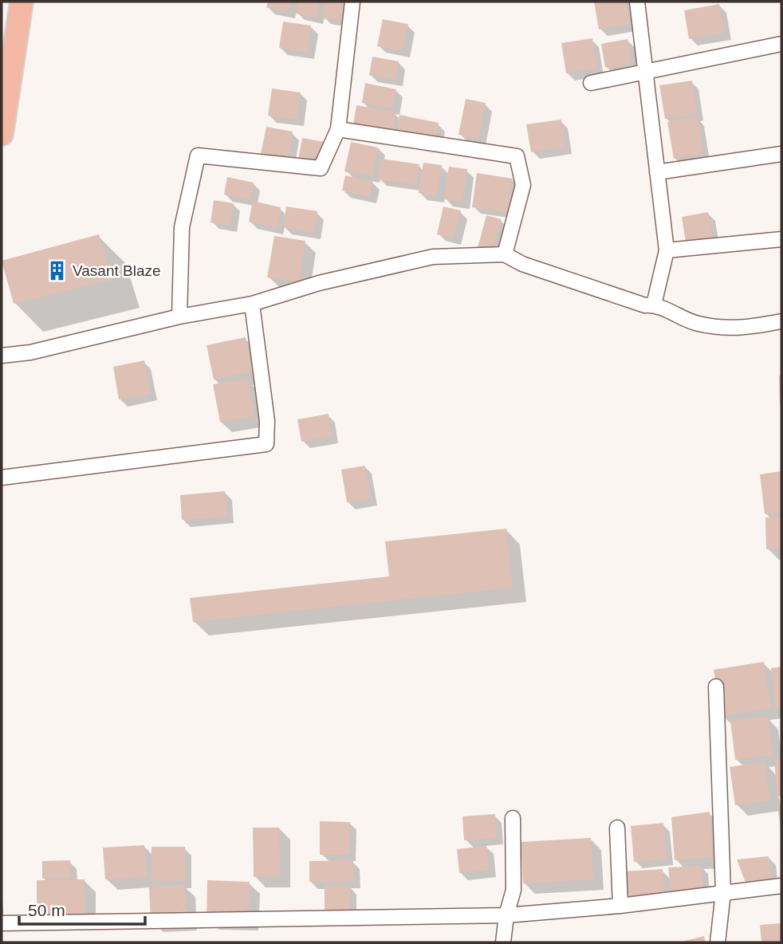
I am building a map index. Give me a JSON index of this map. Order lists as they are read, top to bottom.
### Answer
{
  "places": {
    "building": ["Vasant Blaze"]
  },
  "scale_bar": "50 m"
}
